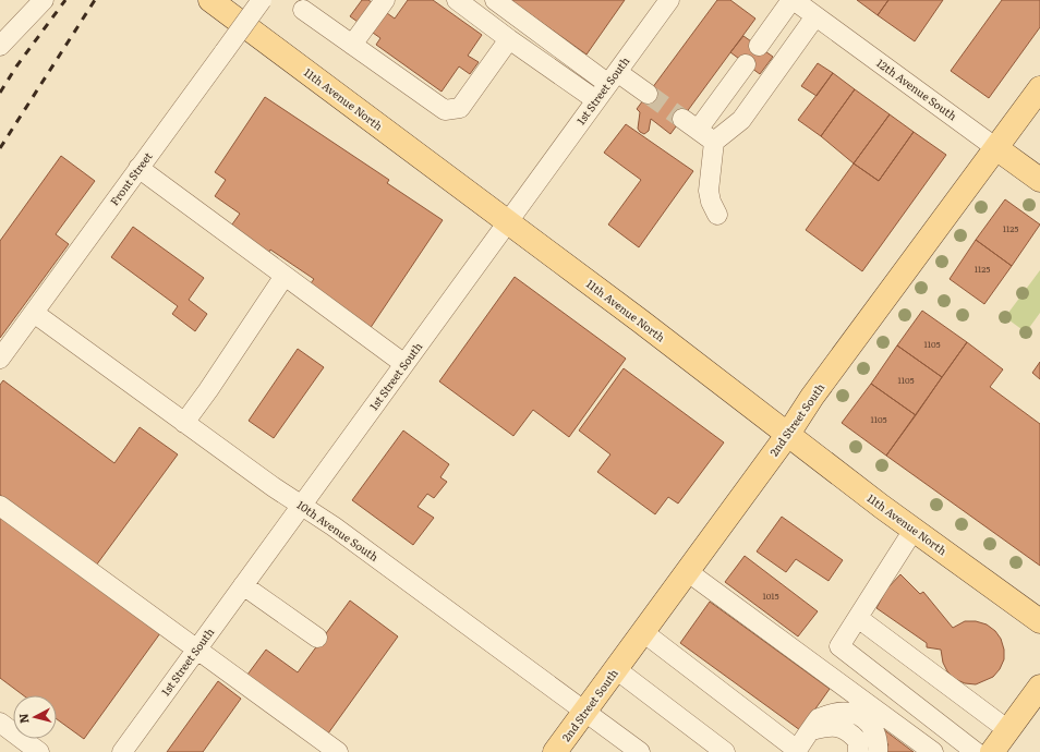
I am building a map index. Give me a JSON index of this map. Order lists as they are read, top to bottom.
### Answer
{
  "streets": {
    "main road": ["12th Avenue South", "11th Avenue North", "2nd Street South"],
    "street": ["1st Street South", "Front Street", "10th Avenue South"]
  },
  "crossings": [
    ["12th Avenue South", "2nd Street South"],
    ["1st Street South", "11th Avenue North"],
    ["1st Street South", "10th Avenue South"],
    ["11th Avenue North", "2nd Street South"],
    ["Front Street", "10th Avenue South"],
    ["2nd Street South", "10th Avenue South"]
  ],
  "house_numbers": [
    "1125",
    "1125",
    "1105",
    "1105",
    "1105",
    "1015"
  ],
  "north": "left"
}
